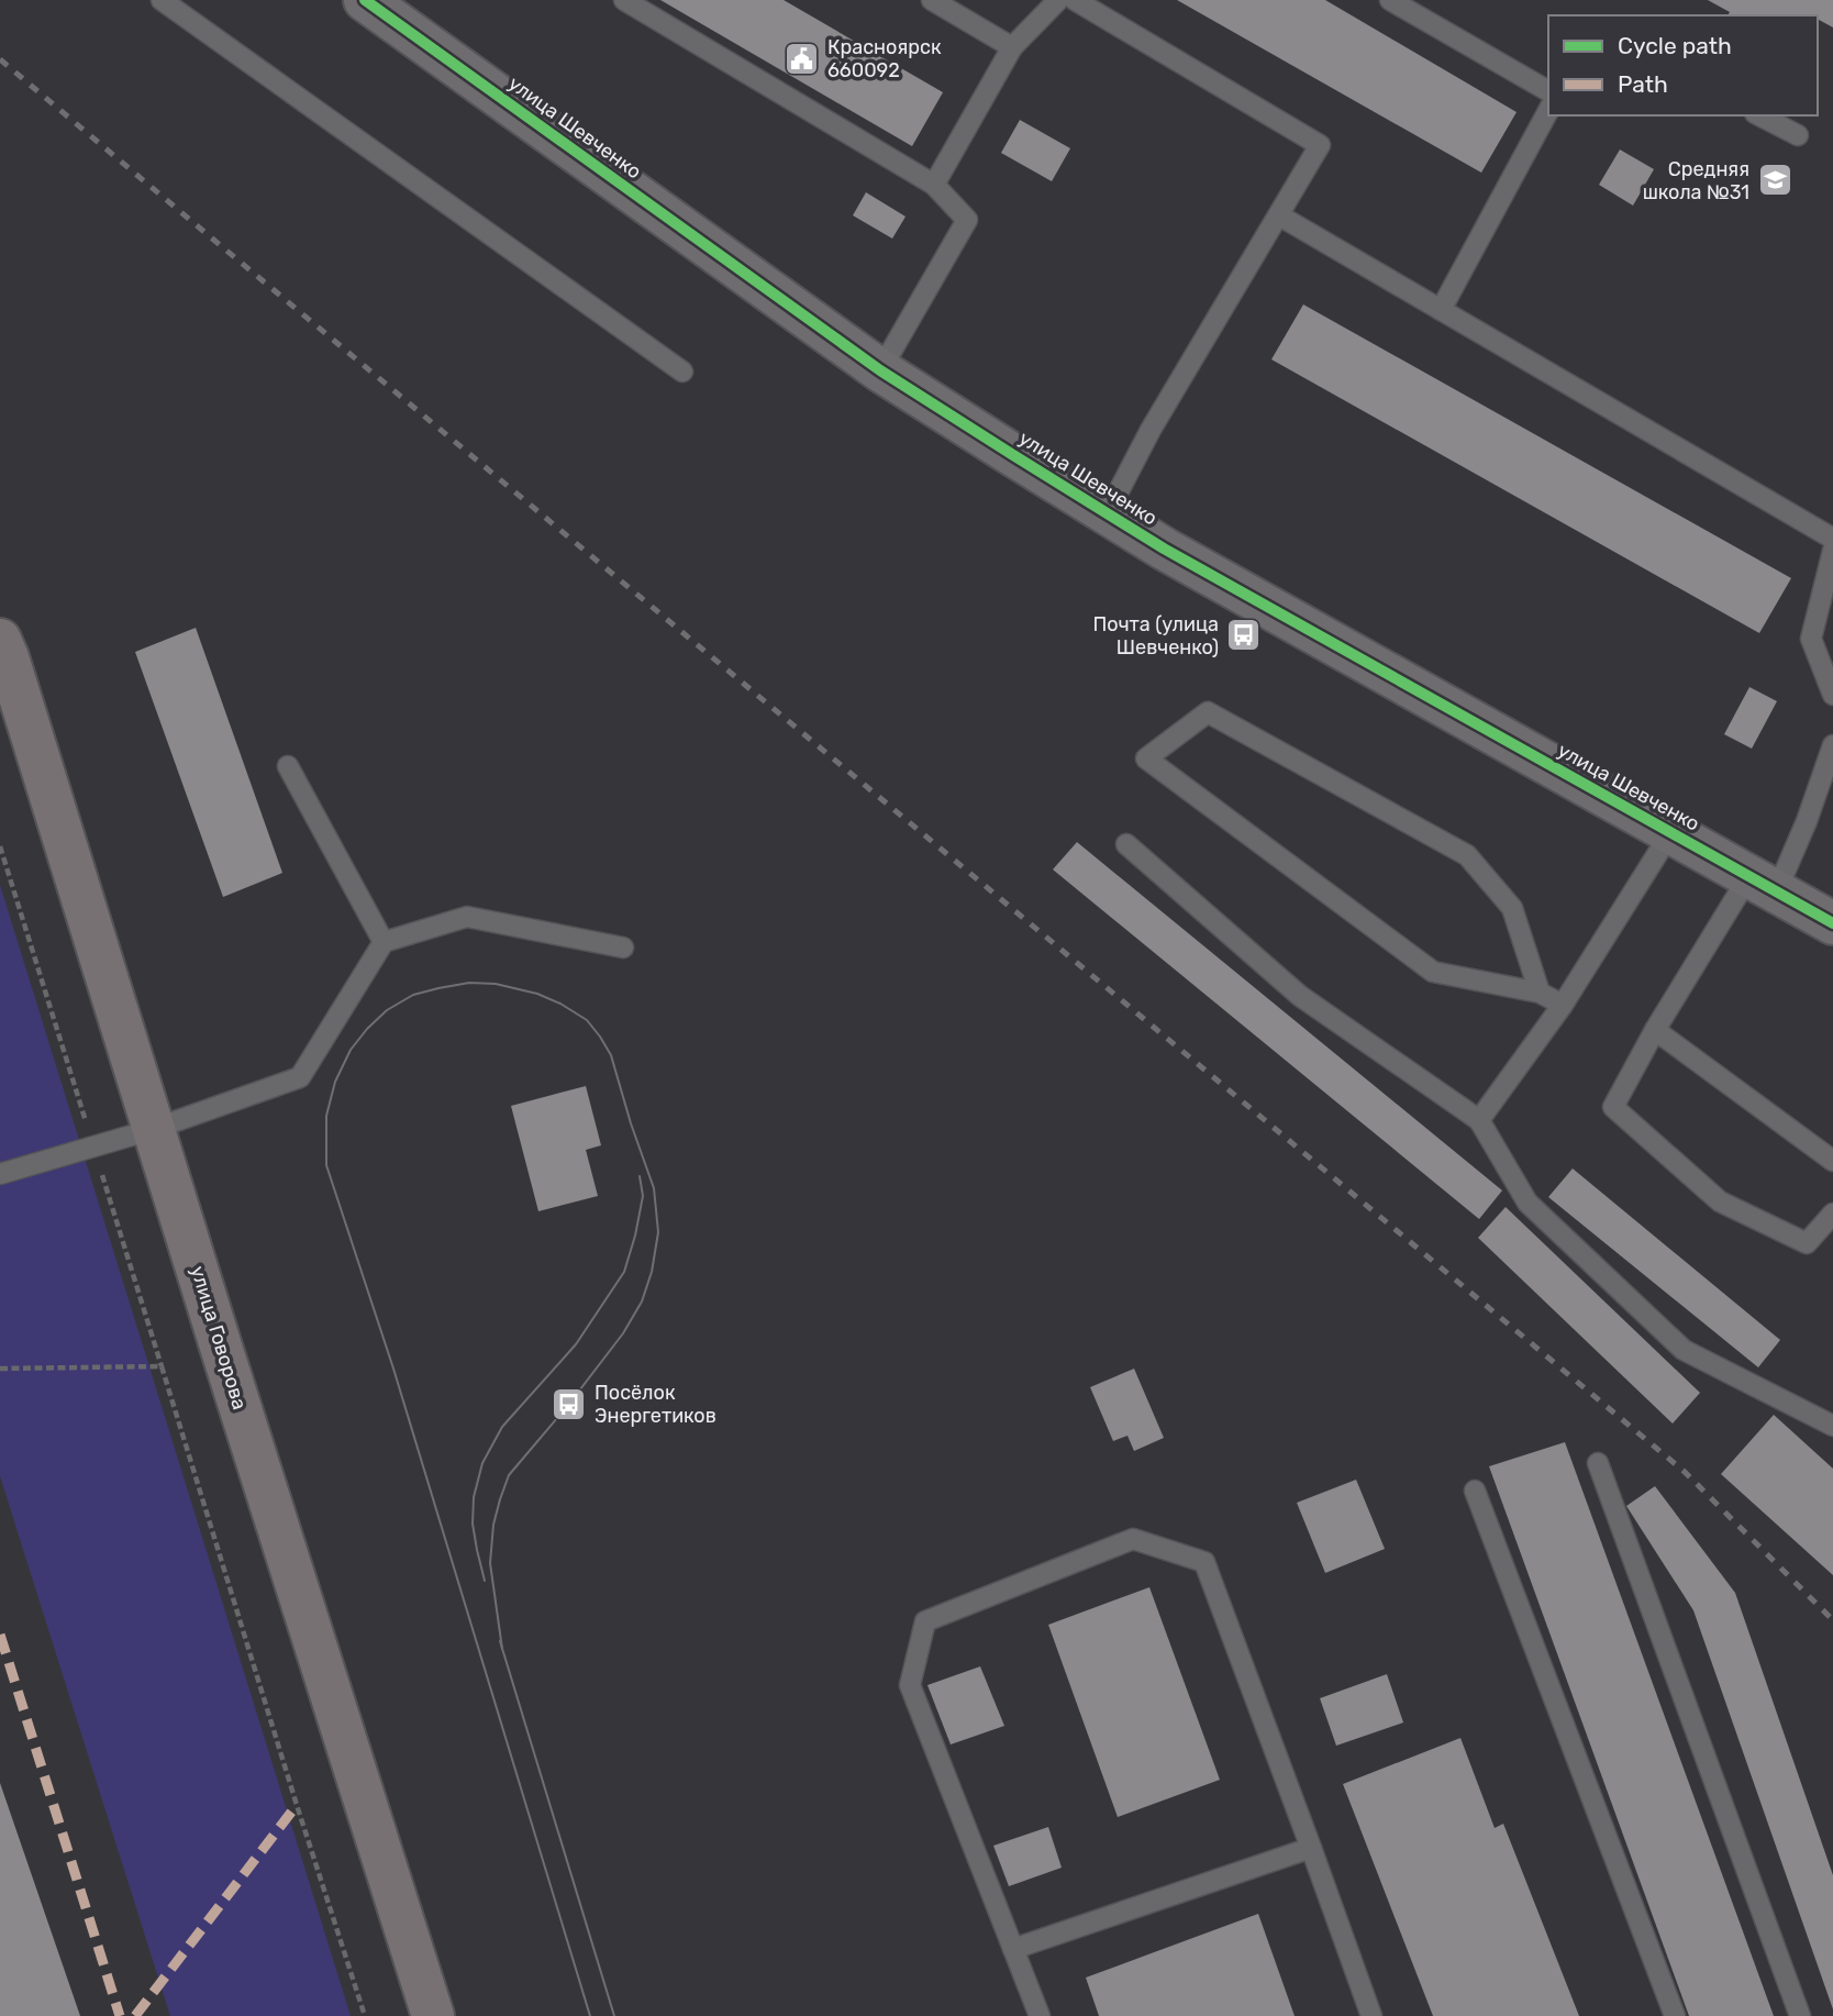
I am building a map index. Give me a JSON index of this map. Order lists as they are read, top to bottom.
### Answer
{
  "streets": {
    "main road": ["улица Говорова"],
    "street": ["улица Шевченко"]
  },
  "places": {
    "public building": ["Красноярск 660092"],
    "school or university": ["Средняя школа №31"],
    "bus stop": ["Почта (улица Шевченко)", "Посёлок Энергетиков"]
  },
  "legend": ["Cycle path", "Path"]
}
